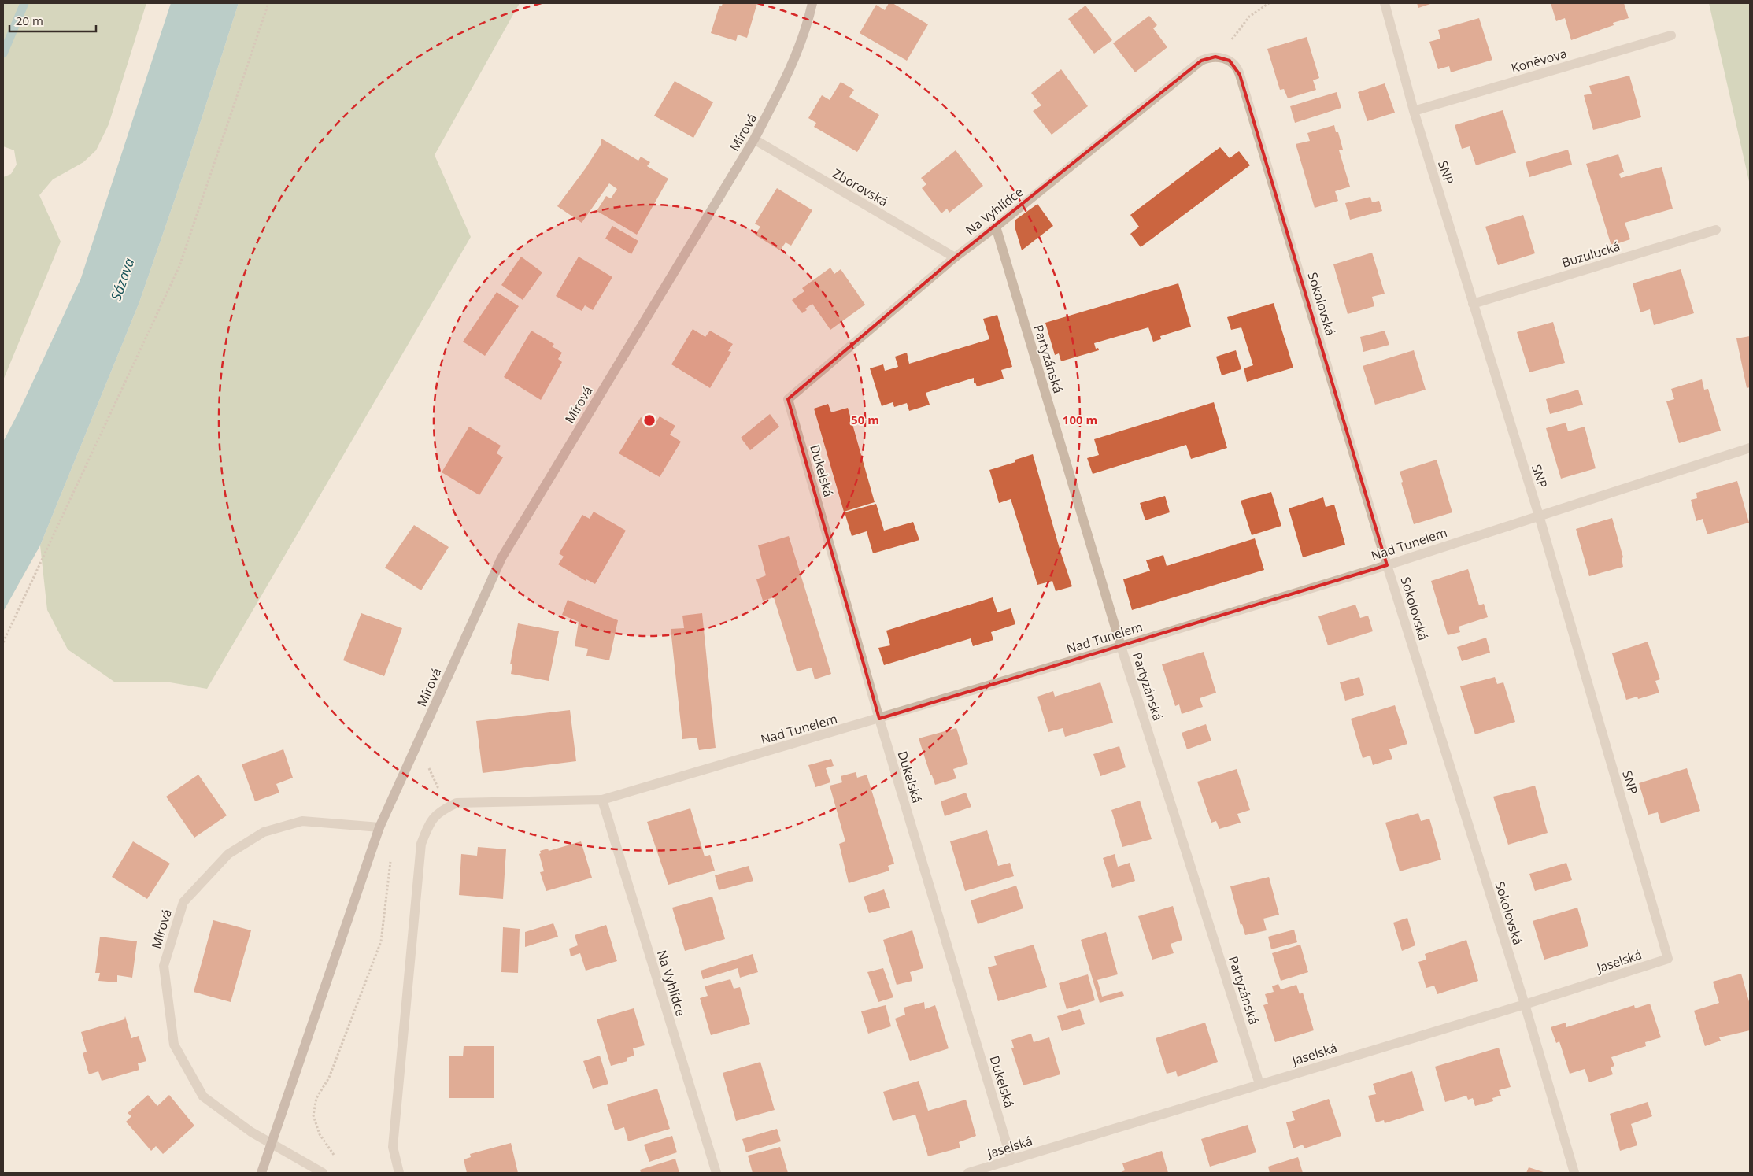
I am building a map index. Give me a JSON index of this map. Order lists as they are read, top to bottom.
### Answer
{
  "streets": {
    "street": [
      "Koněvova",
      "Mírová",
      "SNP",
      "Zborovská",
      "Na Vyhlídce",
      "Buzulucká",
      "Sokolovská",
      "Partyzánská",
      "Dukelská",
      "Nad Tunelem",
      "Jaselská"
    ]
  },
  "crossings": [
    ["Koněvova", "SNP"],
    ["Mírová", "Zborovská"],
    ["SNP", "Buzulucká"],
    ["SNP", "Nad Tunelem"],
    ["SNP", "Jaselská"],
    ["Zborovská", "Na Vyhlídce"],
    ["Na Vyhlídce", "Sokolovská"],
    ["Na Vyhlídce", "Partyzánská"],
    ["Na Vyhlídce", "Dukelská"],
    ["Na Vyhlídce", "Nad Tunelem"],
    ["Sokolovská", "Nad Tunelem"],
    ["Sokolovská", "Jaselská"],
    ["Partyzánská", "Nad Tunelem"],
    ["Partyzánská", "Jaselská"],
    ["Dukelská", "Nad Tunelem"],
    ["Dukelská", "Jaselská"]
  ],
  "water": ["Sázava"],
  "scale_bar": "20 m",
  "rings": ["50 m", "100 m"]
}
